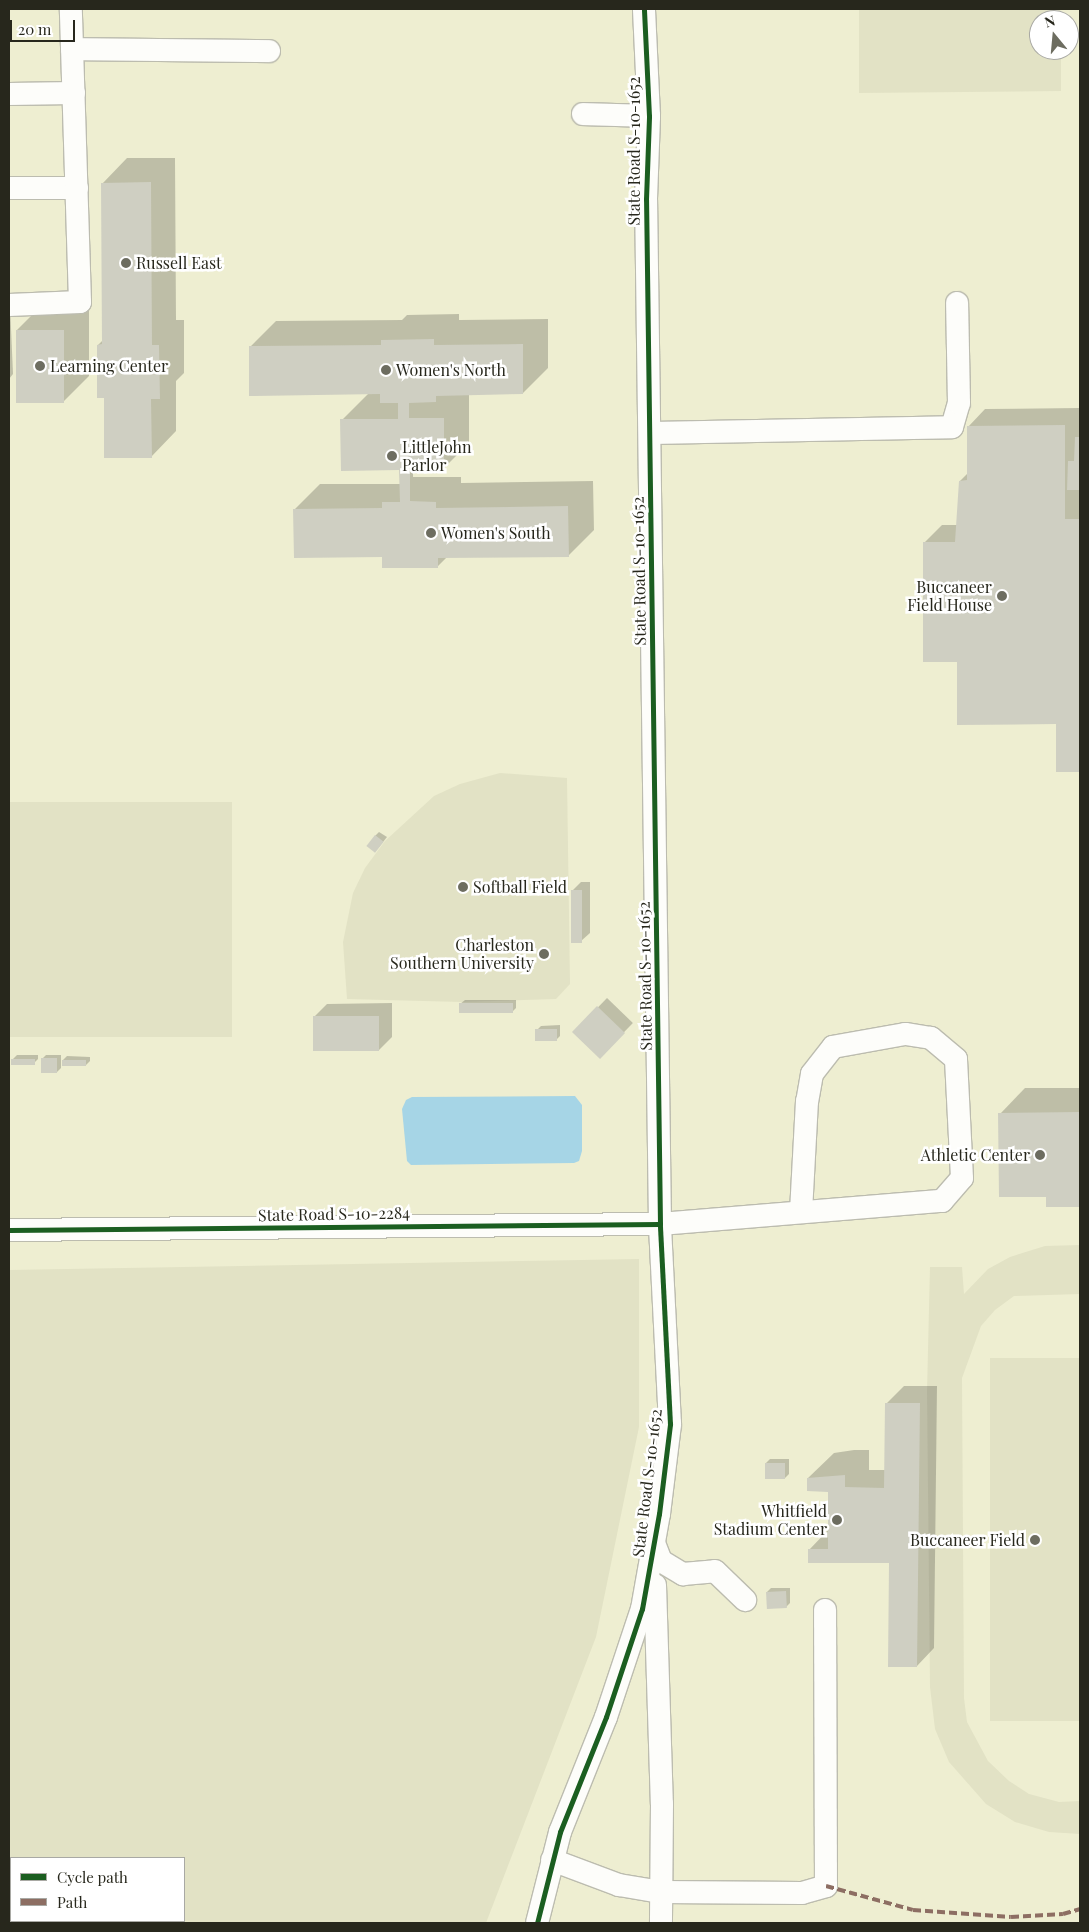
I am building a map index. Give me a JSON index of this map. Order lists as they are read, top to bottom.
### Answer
{
  "streets": {
    "street": ["State Road S-10-1652", "State Road S-10-2284"]
  },
  "crossings": [
    ["State Road S-10-1652", "State Road S-10-2284"]
  ],
  "places": [
    "Russell East",
    "Learning Center",
    "Women's North",
    "LittleJohn Parlor",
    "Women's South",
    "Buccaneer Field House",
    "Softball Field",
    "Charleston Southern University",
    "Athletic Center",
    "Whitfield Stadium Center",
    "Buccaneer Field"
  ],
  "legend": ["Cycle path", "Path"],
  "scale_bar": "20 m",
  "north": "top"
}
